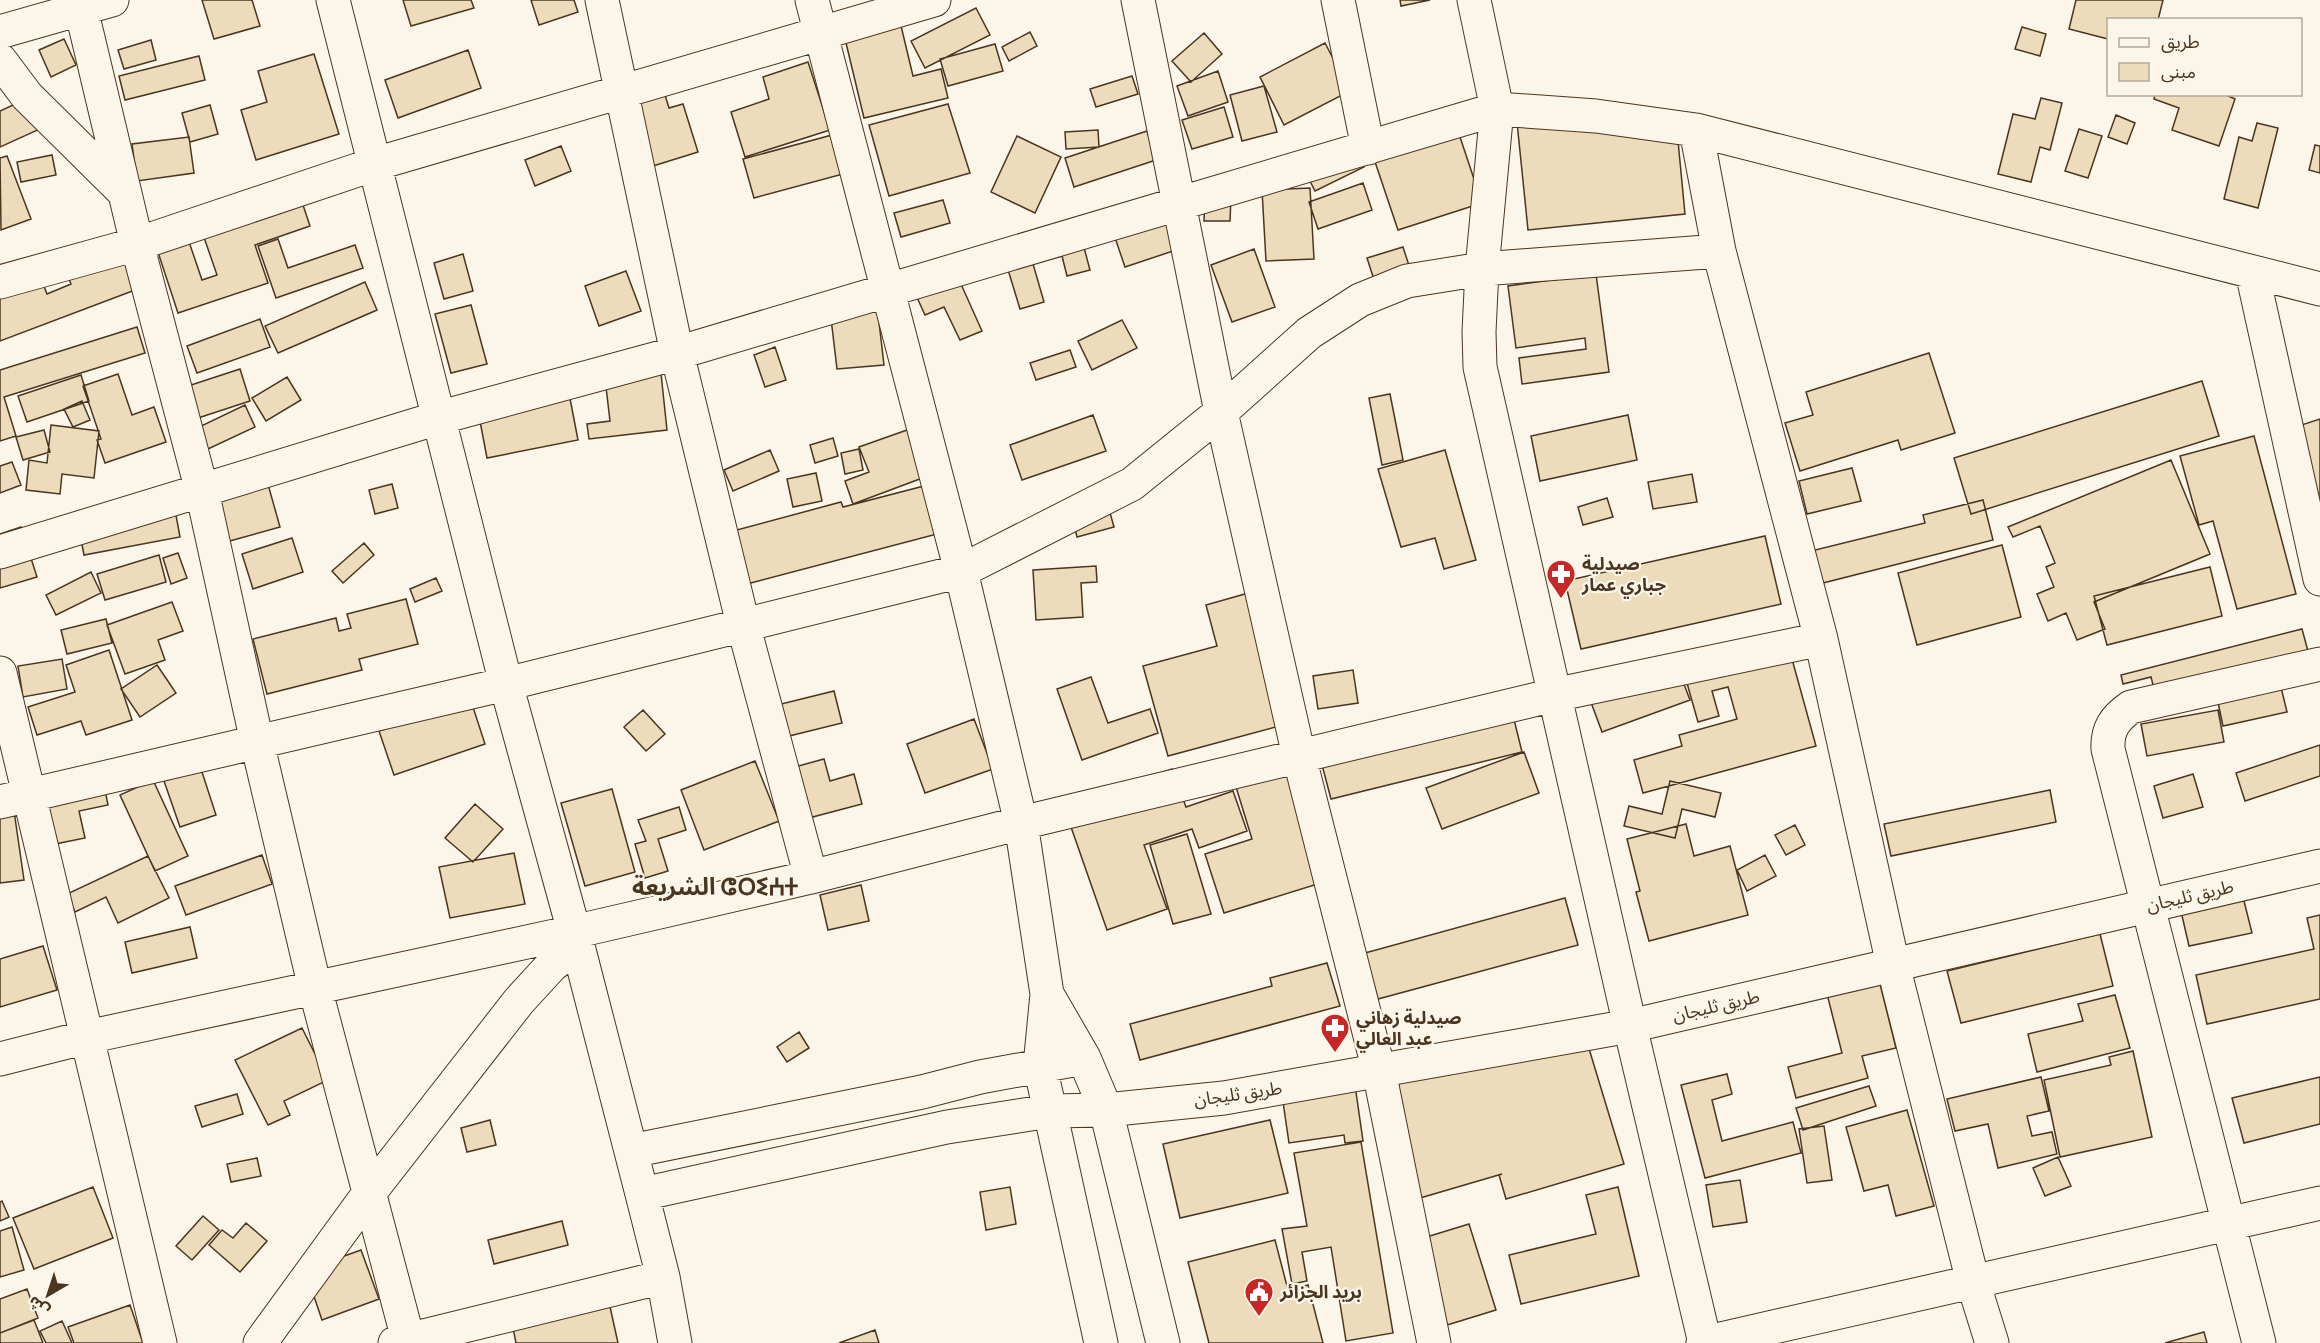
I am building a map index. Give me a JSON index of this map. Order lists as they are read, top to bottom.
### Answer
{
  "streets": {
    "street": ["طريق ثليجان"]
  },
  "districts": ["الشريعة ⵛⵔⵉⵄⵜ"],
  "places": {
    "pharmacy": ["صيدلية جباري عمار", "صيدلية زهاني عبد العالي"],
    "public building": ["بريد الجزائر"]
  },
  "legend": ["طريق", "مبنى"],
  "north": "bottom left"
}
